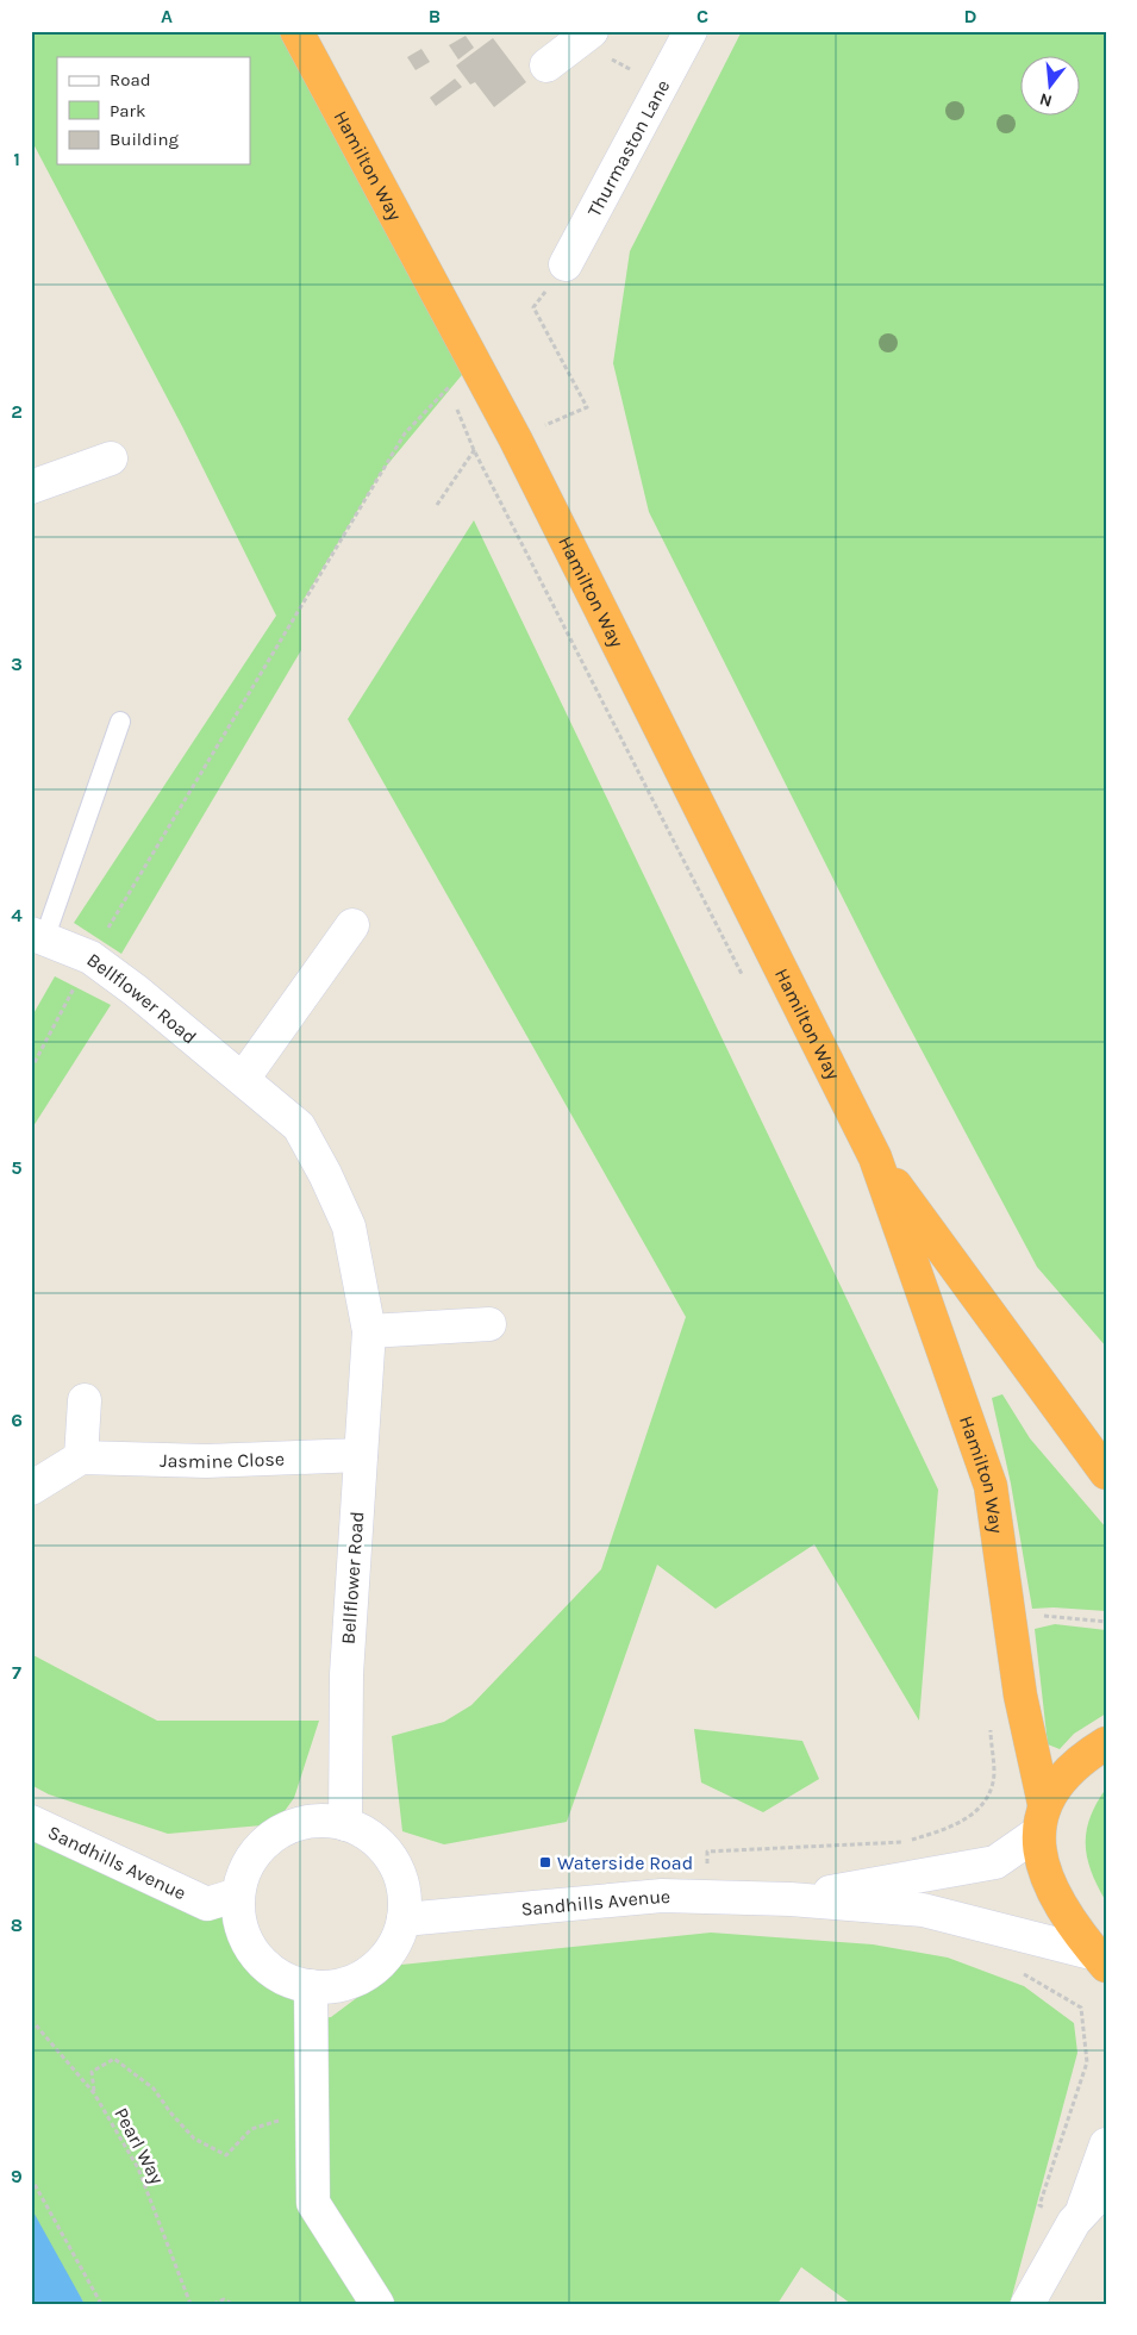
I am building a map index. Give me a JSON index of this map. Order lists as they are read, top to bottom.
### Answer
{
  "streets": {
    "highway": ["Hamilton Way"],
    "street": [
      "Thurmaston Lane",
      "Bellflower Road",
      "Jasmine Close",
      "Sandhills Avenue"
    ],
    "path": ["Pearl Way"]
  },
  "crossings": [
    ["Hamilton Way", "Sandhills Avenue"],
    ["Bellflower Road", "Jasmine Close"],
    ["Bellflower Road", "Sandhills Avenue"]
  ],
  "places": {
    "transit": ["Waterside Road"]
  },
  "legend": ["Road", "Park", "Building"],
  "north": "bottom",
  "grid": {
    "columns": [
      "A",
      "B",
      "C",
      "D"
    ],
    "rows": [
      "1",
      "2",
      "3",
      "4",
      "5",
      "6",
      "7",
      "8",
      "9"
    ]
  }
}
